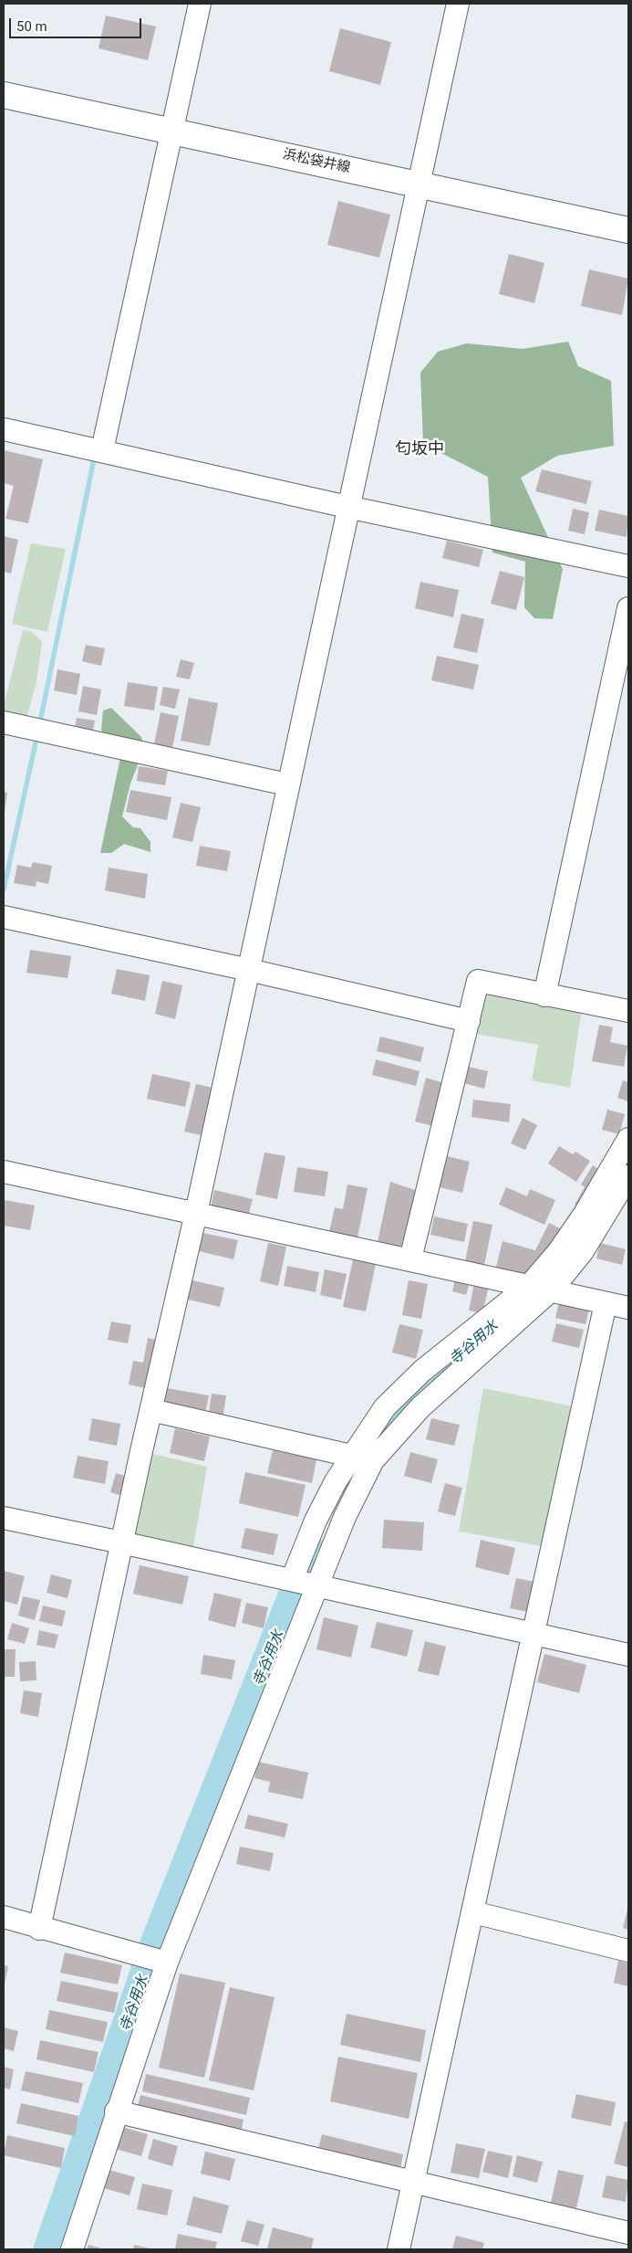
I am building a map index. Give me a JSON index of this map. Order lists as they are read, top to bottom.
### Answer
{
  "streets": {
    "main road": ["浜松袋井線"]
  },
  "districts": ["匂坂中"],
  "water": ["寺谷用水"],
  "scale_bar": "50 m"
}
